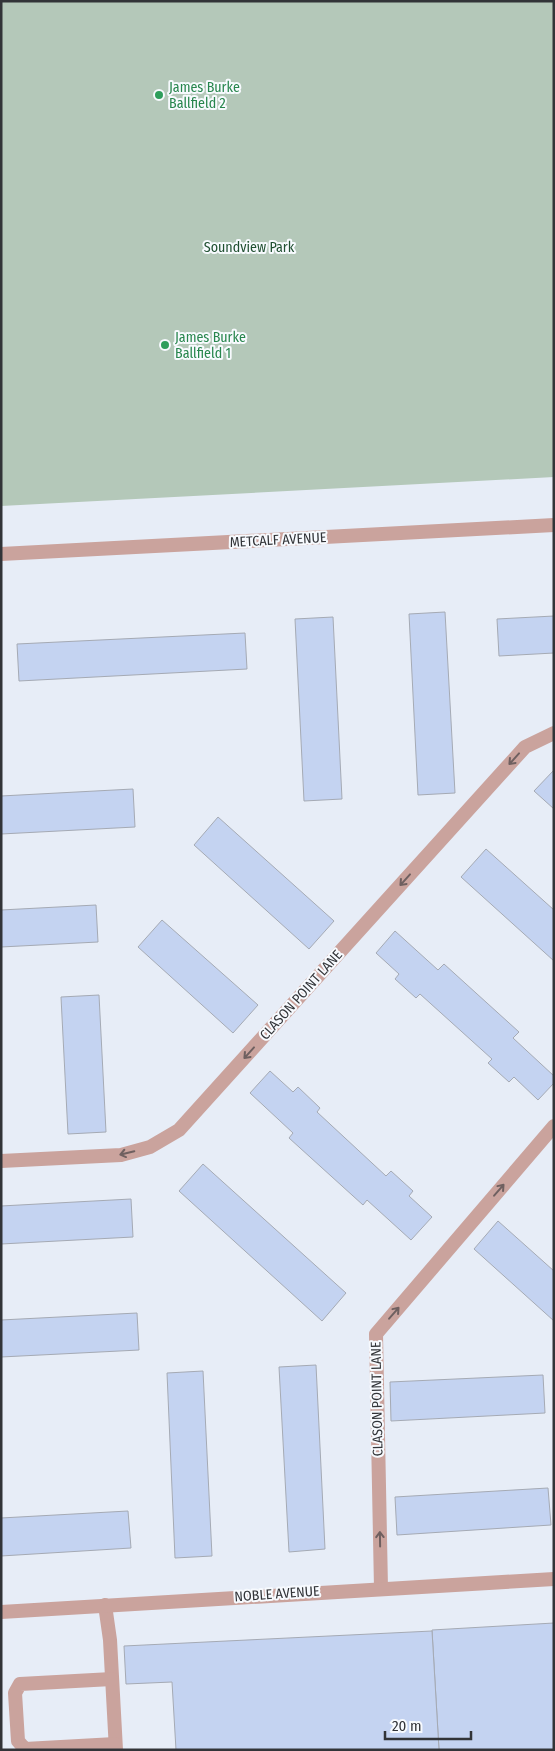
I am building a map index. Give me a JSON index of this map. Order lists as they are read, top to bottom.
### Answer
{
  "streets": {
    "street": ["METCALF AVENUE", "CLASON POINT LANE", "NOBLE AVENUE"]
  },
  "crossings": [
    ["CLASON POINT LANE", "NOBLE AVENUE"]
  ],
  "parks": ["Soundview Park"],
  "places": ["James Burke Ballfield 2", "James Burke Ballfield 1"],
  "scale_bar": "20 m"
}
